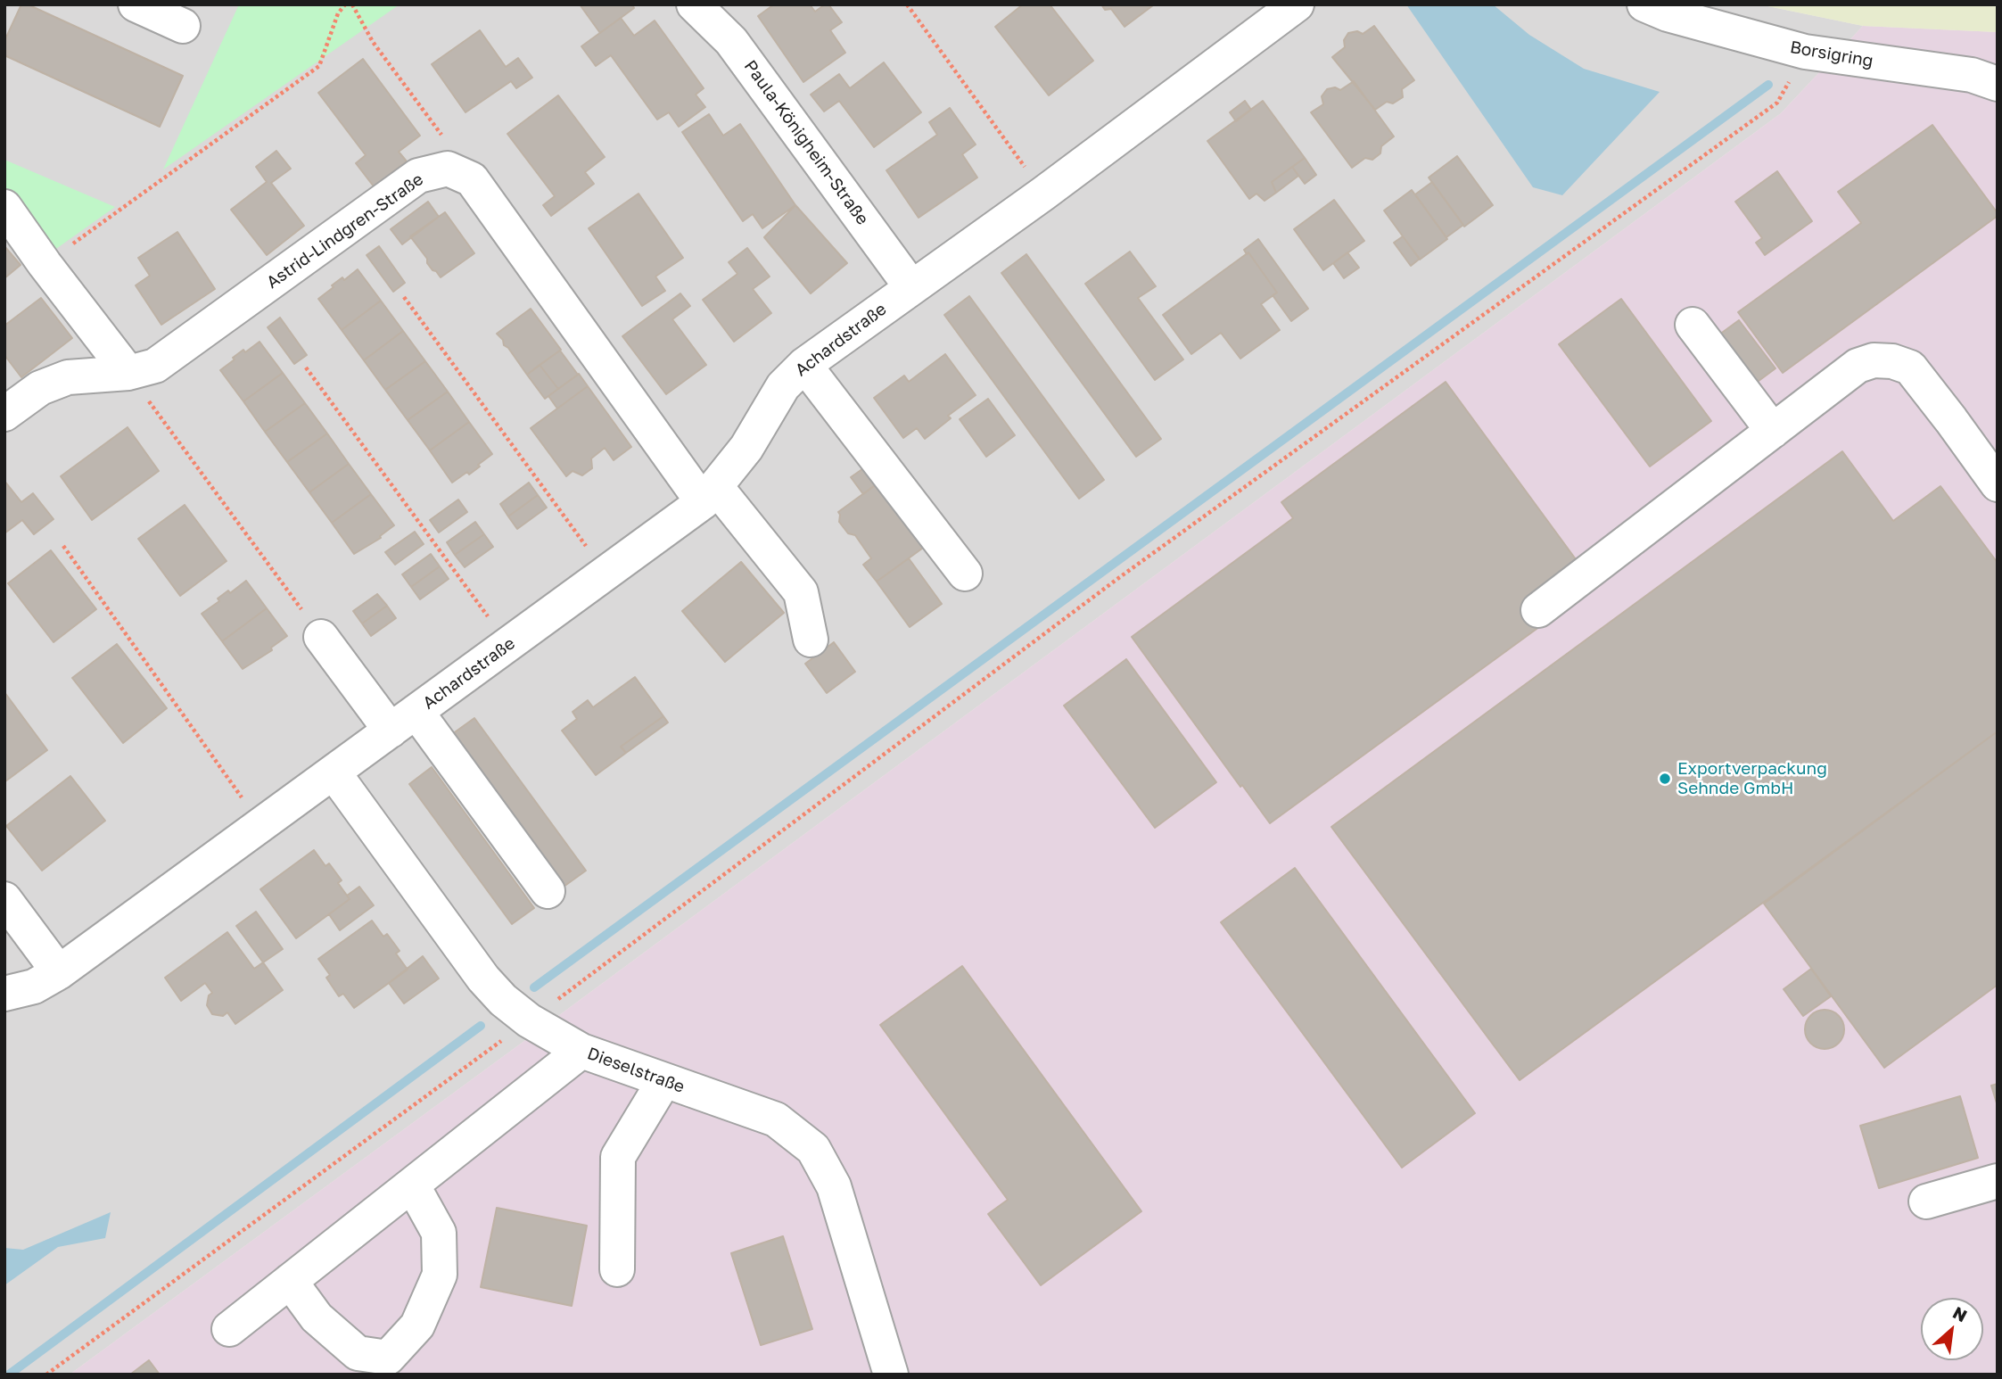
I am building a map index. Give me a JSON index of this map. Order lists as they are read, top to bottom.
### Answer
{
  "streets": {
    "street": [
      "Borsigring",
      "Paula-Königheim-Straße",
      "Astrid-Lindgren-Straße",
      "Achardstraße",
      "Dieselstraße"
    ]
  },
  "crossings": [
    ["Paula-Königheim-Straße", "Achardstraße"],
    ["Achardstraße", "Dieselstraße"]
  ],
  "places": ["Exportverpackung Sehnde GmbH"],
  "north": "top right"
}
